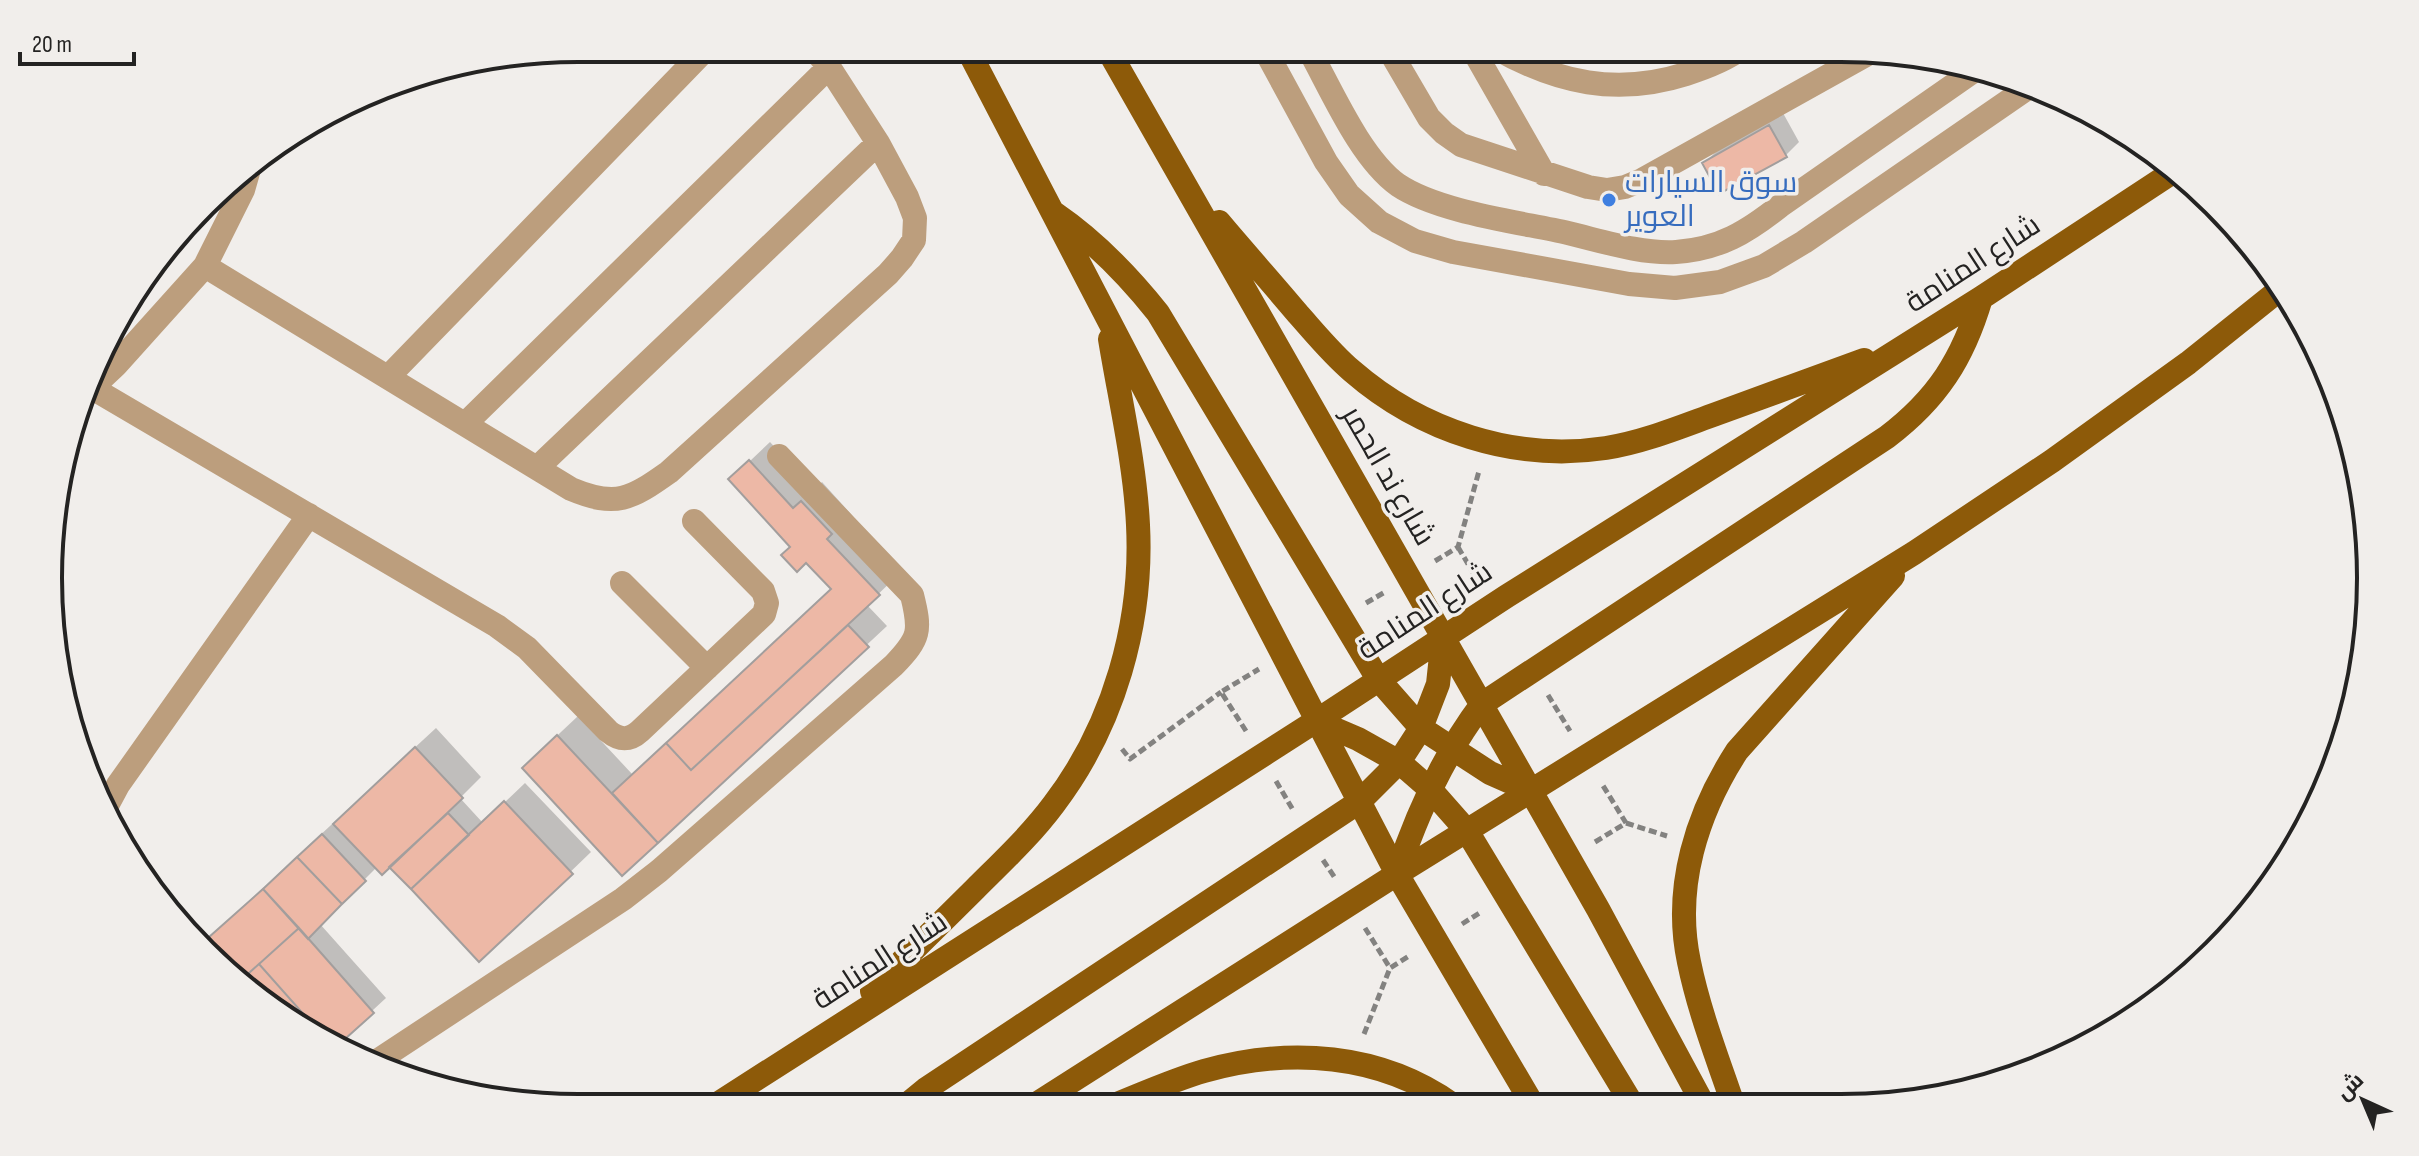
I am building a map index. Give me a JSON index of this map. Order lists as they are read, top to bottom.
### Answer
{
  "streets": {
    "main road": ["شارع المنامة", "شارع ند الحمر"]
  },
  "crossings": [
    ["شارع المنامة", "شارع ند الحمر"]
  ],
  "places": ["سوق السيارات العوير"],
  "scale_bar": "20 m",
  "north": "top left"
}
